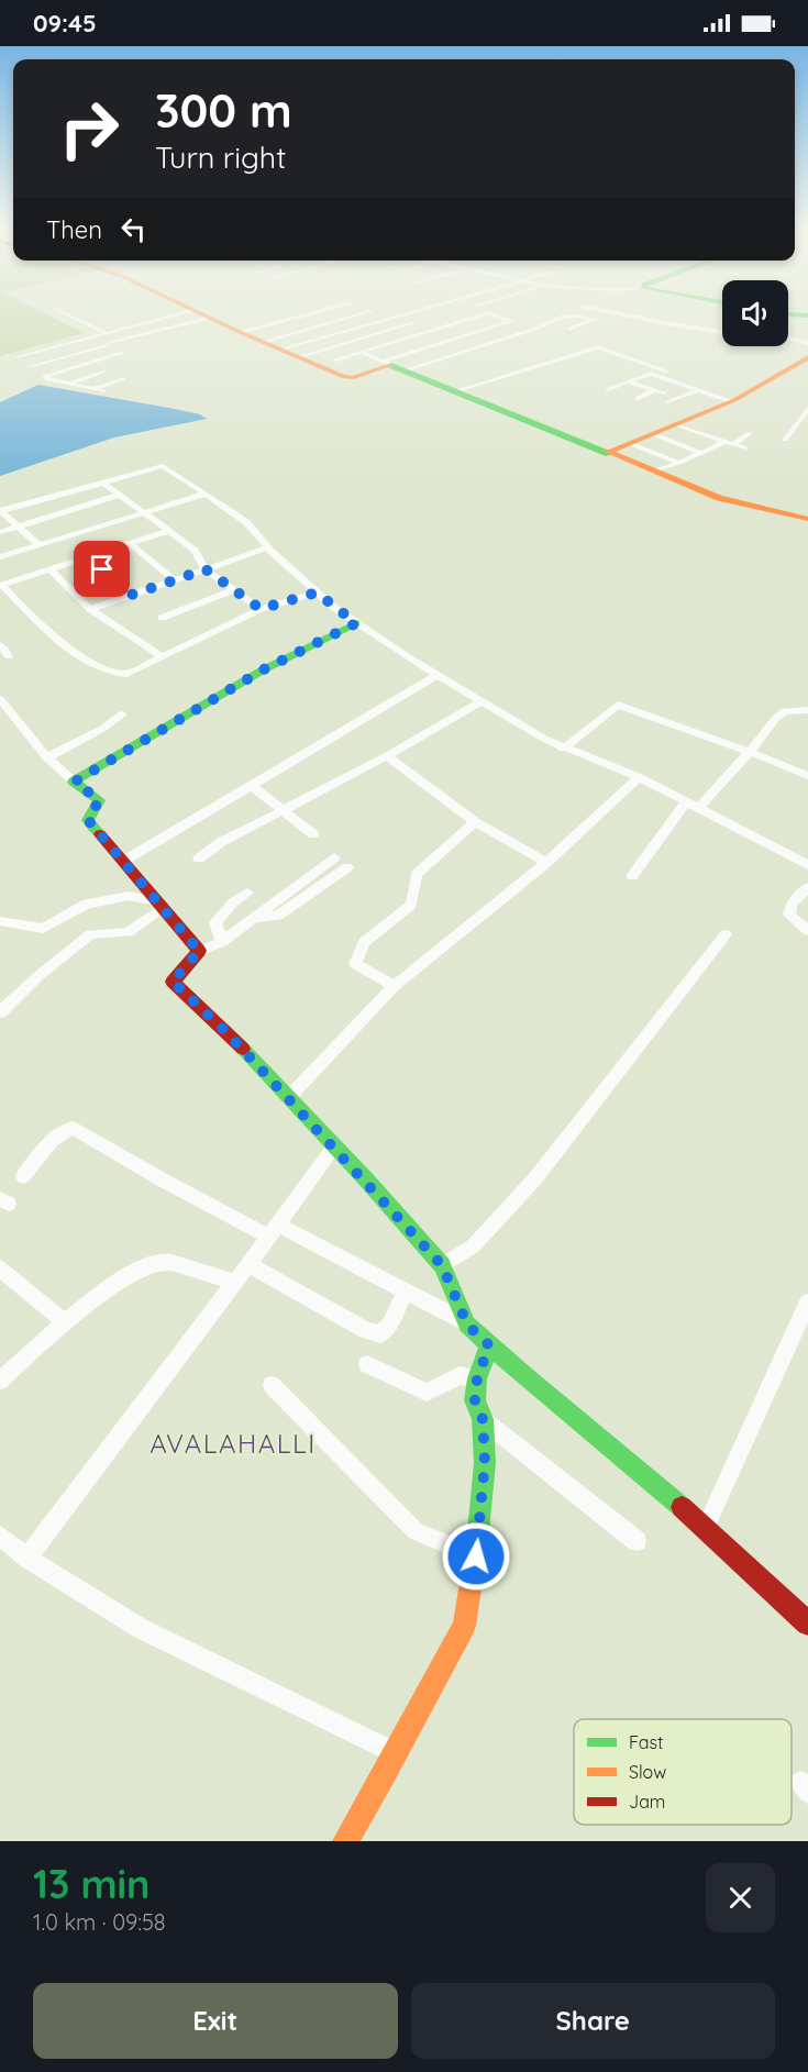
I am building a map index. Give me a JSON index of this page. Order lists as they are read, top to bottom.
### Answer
{
  "districts": ["AVALAHALLI"],
  "legend": ["Fast", "Slow", "Jam"],
  "page": {
    "status": "09:45",
    "turn": ["300 m", "Turn right"],
    "then": "Then",
    "heading": ["13 min", "1.0 km · 09:58"],
    "buttons": ["Exit", "Share"]
  }
}
